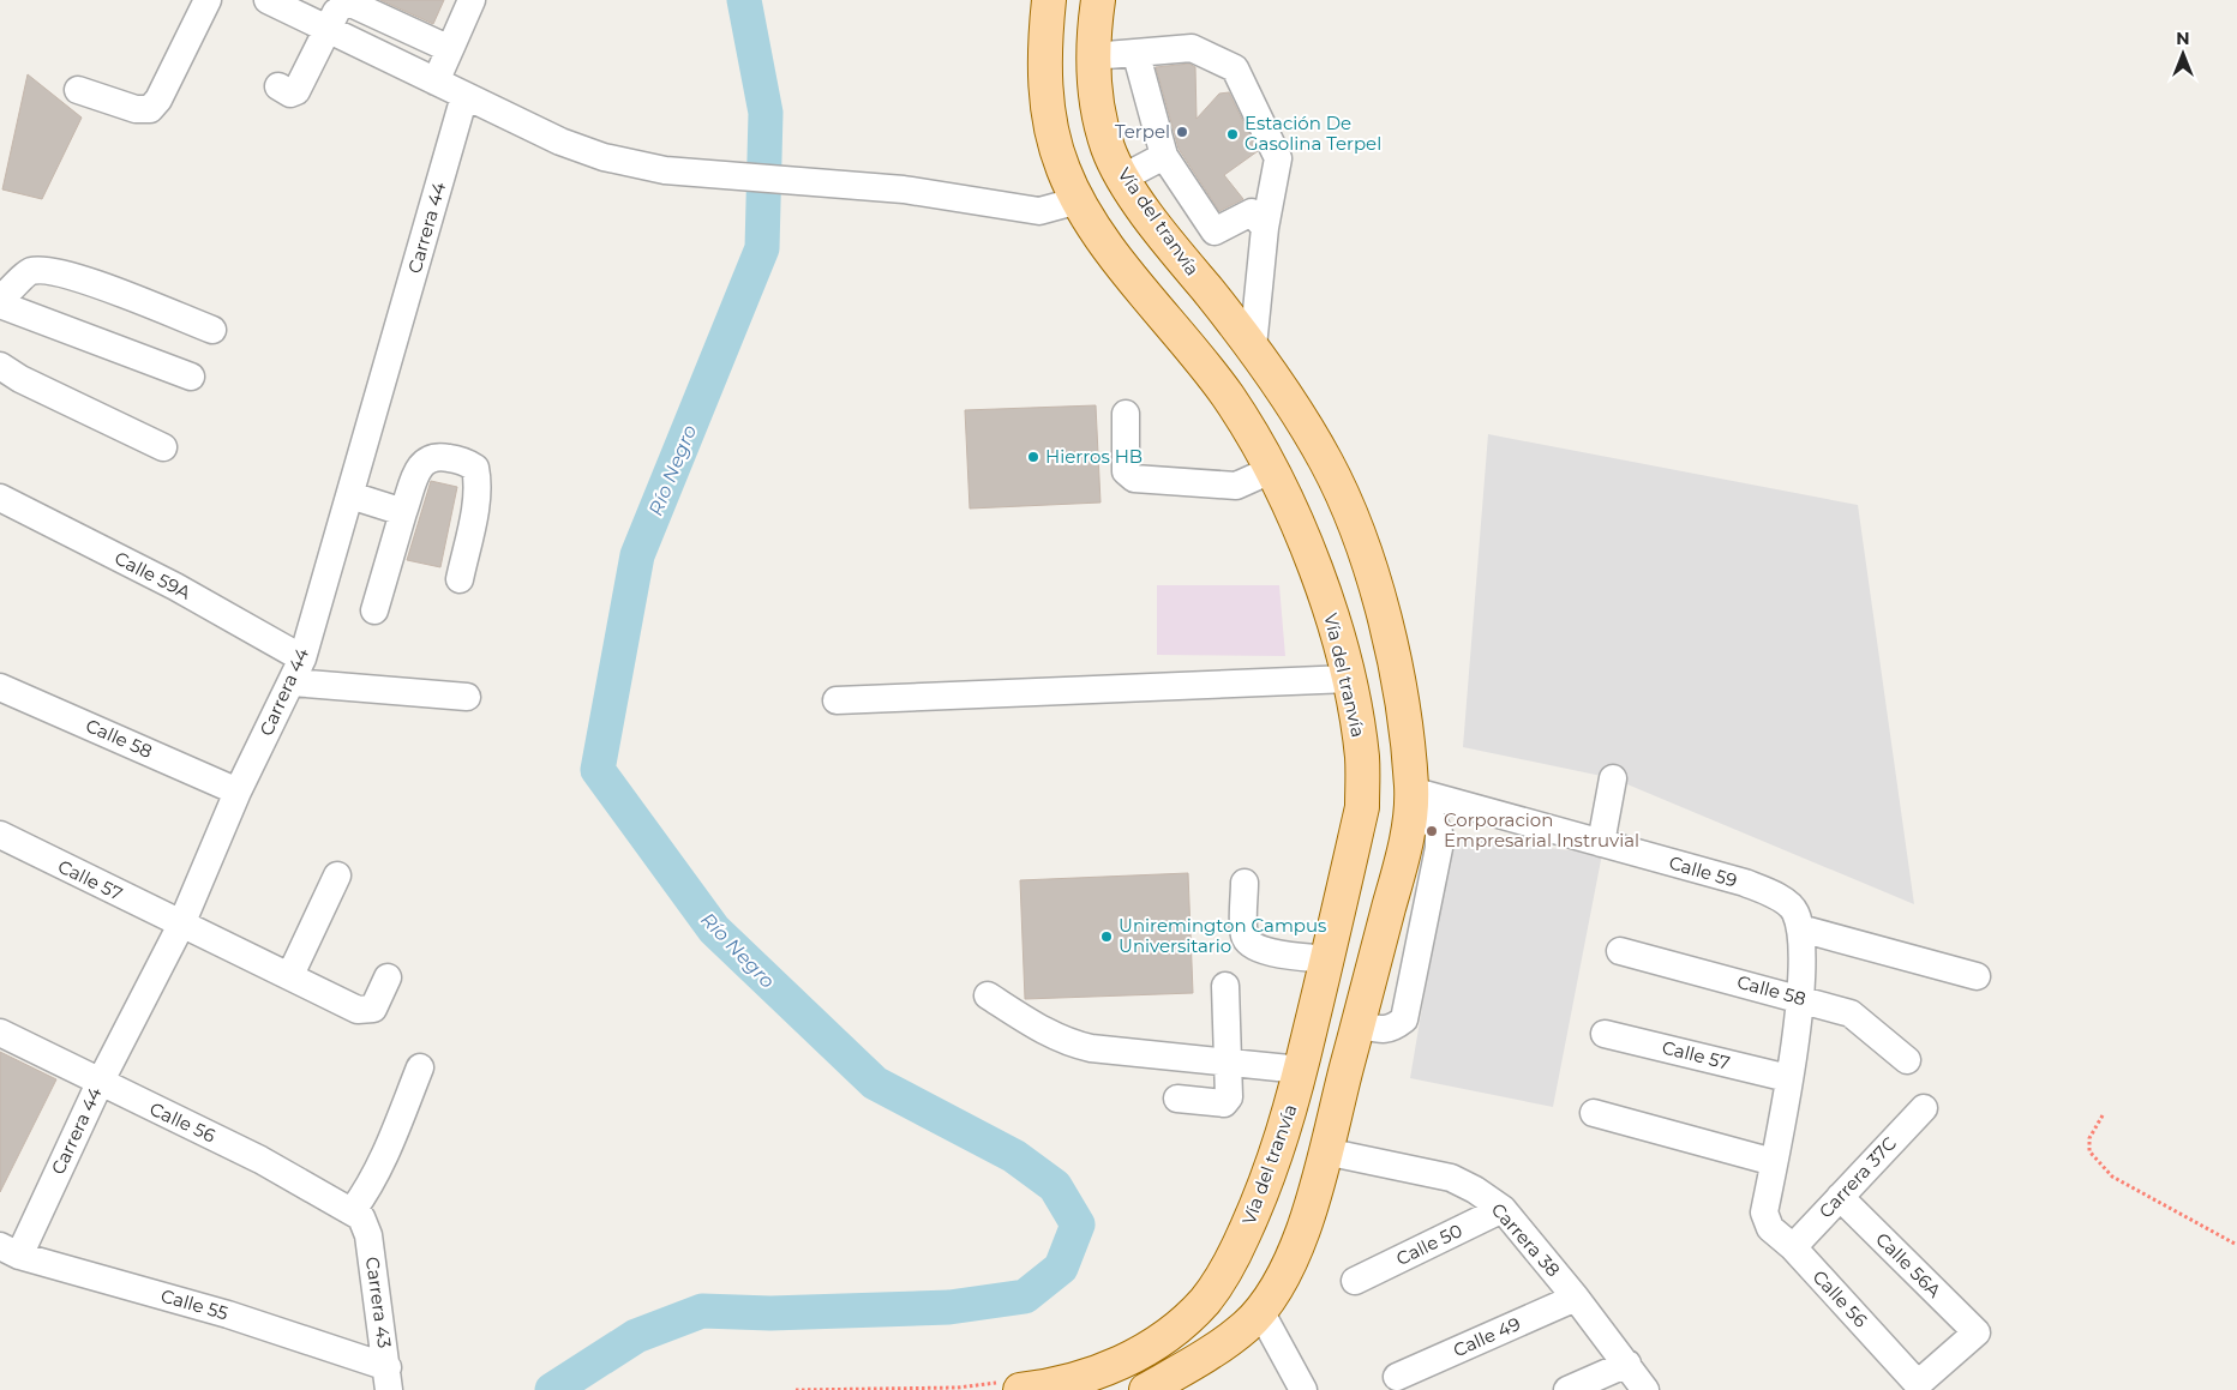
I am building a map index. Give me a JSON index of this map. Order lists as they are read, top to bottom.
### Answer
{
  "streets": {
    "main road": ["Vía del tranvía"],
    "street": [
      "Carrera 44",
      "Calle 59A",
      "Calle 58",
      "Calle 59",
      "Calle 57",
      "Calle 56",
      "Carrera 37C",
      "Carrera 38",
      "Calle 50",
      "Calle 56A",
      "Carrera 43",
      "Calle 55",
      "Calle 49"
    ]
  },
  "crossings": [
    ["Vía del tranvía", "Calle 59"],
    ["Vía del tranvía", "Carrera 38"],
    ["Carrera 44", "Calle 59A"],
    ["Carrera 44", "Calle 58"],
    ["Carrera 44", "Calle 57"],
    ["Carrera 44", "Calle 56"],
    ["Carrera 44", "Calle 55"],
    ["Calle 56", "Carrera 37C"],
    ["Calle 56", "Calle 56A"],
    ["Calle 56", "Carrera 43"],
    ["Carrera 37C", "Calle 56A"],
    ["Carrera 38", "Calle 50"],
    ["Carrera 38", "Calle 49"],
    ["Carrera 43", "Calle 55"]
  ],
  "water": ["Río Negro"],
  "places": [
    "Terpel",
    "Estación De Gasolina Terpel",
    "Hierros HB",
    "Corporacion Empresarial Instruvial",
    "Uniremington Campus Universitario"
  ],
  "north": "top"
}
